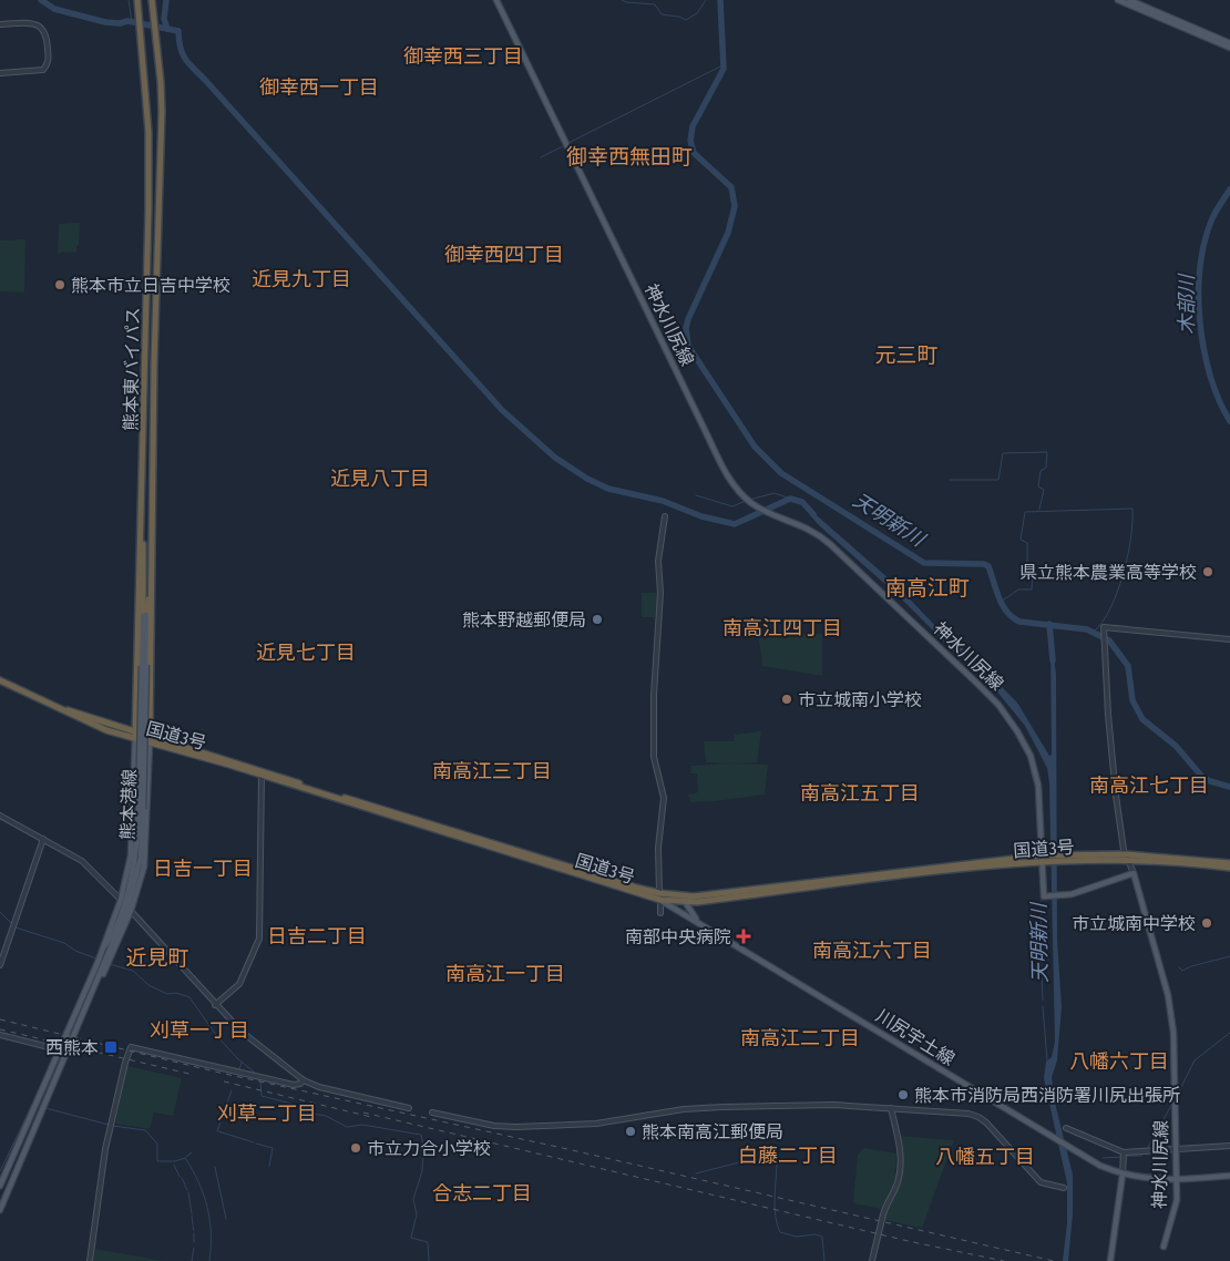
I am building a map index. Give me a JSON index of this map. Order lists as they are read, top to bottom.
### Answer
{
  "streets": {
    "highway": ["熊本東バイパス", "国道3号"],
    "main road": ["神水川尻線", "熊本港線", "川尻宇土線"]
  },
  "crossings": [
    ["神水川尻線", "国道3号"],
    ["熊本東バイパス", "国道3号"],
    ["熊本東バイパス", "熊本港線"],
    ["国道3号", "熊本港線"],
    ["国道3号", "川尻宇土線"]
  ],
  "districts": [
    "御幸西三丁目",
    "御幸西一丁目",
    "御幸西無田町",
    "御幸西四丁目",
    "近見九丁目",
    "元三町",
    "近見八丁目",
    "南高江町",
    "南高江四丁目",
    "近見七丁目",
    "南高江三丁目",
    "南高江七丁目",
    "南高江五丁目",
    "日吉一丁目",
    "日吉二丁目",
    "南高江六丁目",
    "近見町",
    "南高江一丁目",
    "刈草一丁目",
    "南高江二丁目",
    "八幡六丁目",
    "刈草二丁目",
    "白藤二丁目",
    "八幡五丁目",
    "合志二丁目"
  ],
  "water": ["木部川", "天明新川"],
  "places": {
    "other": [
      "熊本市立日吉中学校",
      "県立熊本農業高等学校",
      "熊本野越郵便局",
      "市立城南小学校",
      "市立城南中学校",
      "熊本市消防局西消防署川尻出張所",
      "熊本南高江郵便局",
      "市立力合小学校"
    ],
    "health": ["南部中央病院"],
    "transit": ["西熊本"]
  }
}
